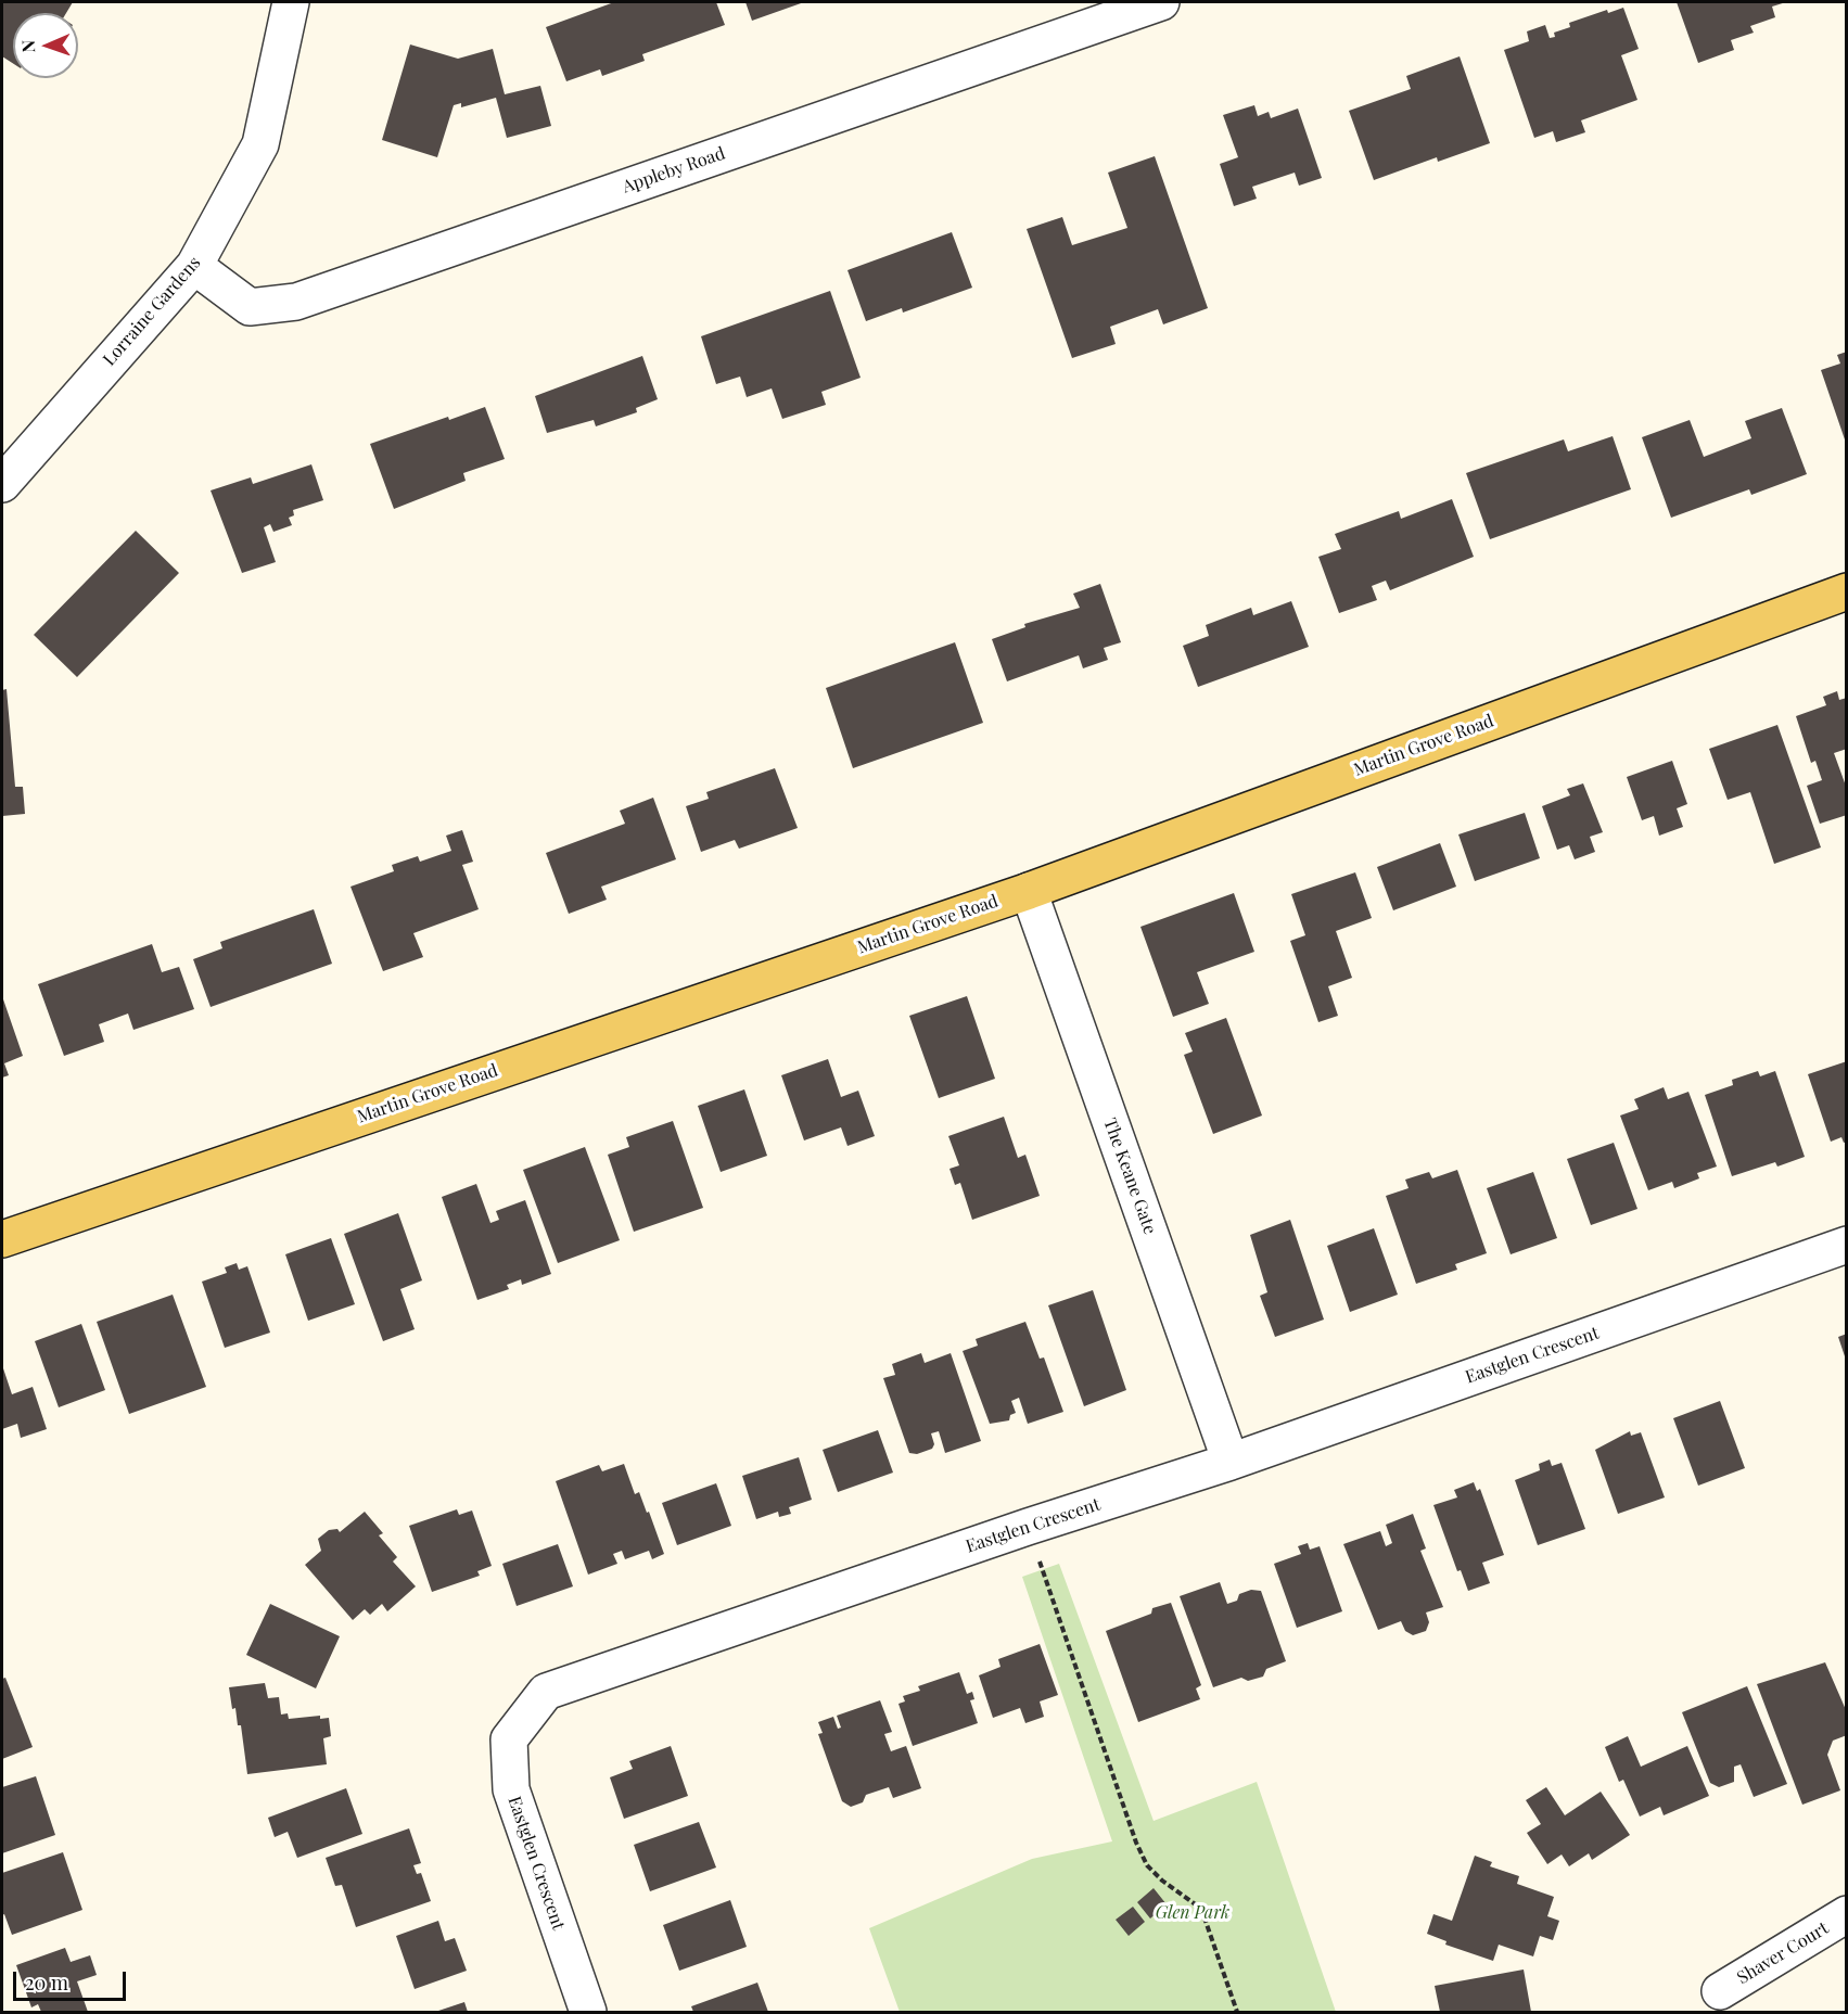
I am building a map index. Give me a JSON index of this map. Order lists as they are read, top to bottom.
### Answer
{
  "streets": {
    "main road": ["Martin Grove Road"],
    "street": [
      "Appleby Road",
      "Lorraine Gardens",
      "The Keane Gate",
      "Eastglen Crescent",
      "Shaver Court"
    ]
  },
  "crossings": [
    ["Appleby Road", "Lorraine Gardens"],
    ["Martin Grove Road", "The Keane Gate"],
    ["The Keane Gate", "Eastglen Crescent"]
  ],
  "parks": ["Glen Park"],
  "scale_bar": "20 m",
  "north": "left"
}
